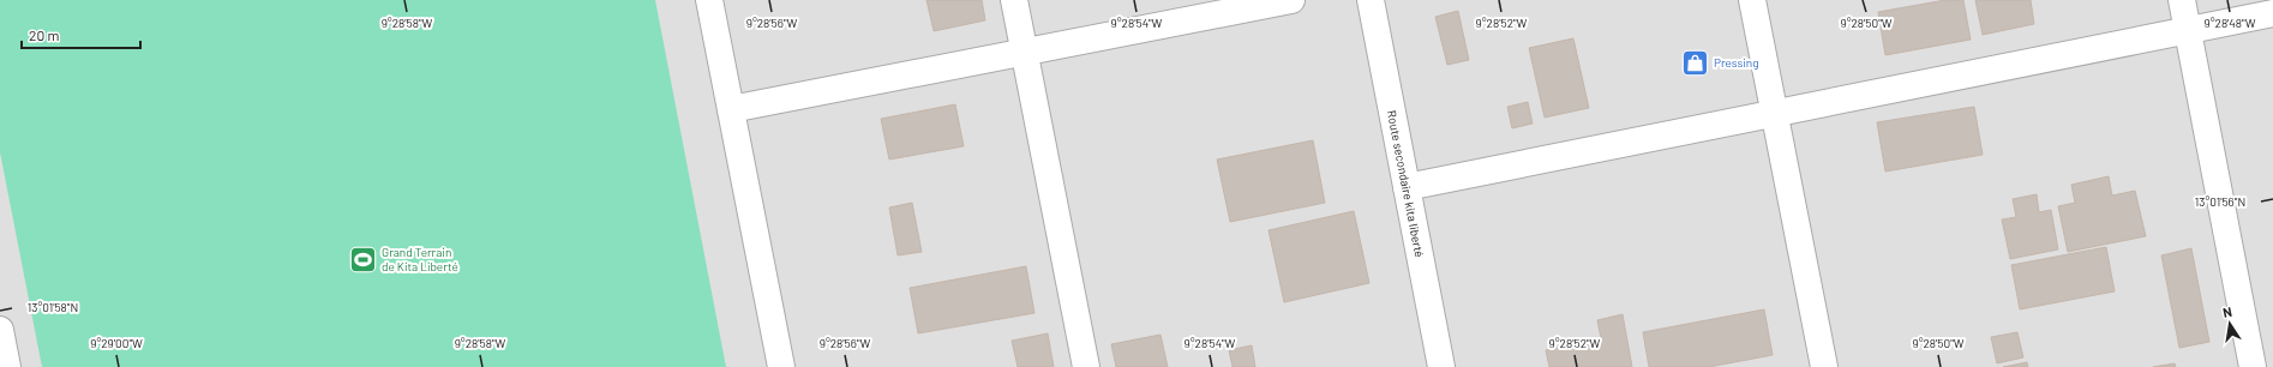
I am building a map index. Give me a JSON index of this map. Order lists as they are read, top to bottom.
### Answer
{
  "streets": {
    "street": ["Route secondaire kita liberté"]
  },
  "places": {
    "shop": ["Pressing"],
    "sports": ["Grand Terrain de Kita Liberté"]
  },
  "scale_bar": "20 m",
  "north": "top",
  "coordinates": [
    "9°28'58\"W",
    "9°28'56\"W",
    "9°28'54\"W",
    "9°28'52\"W",
    "9°28'50\"W",
    "9°28'48\"W",
    "13°01'56\"N",
    "13°01'58\"N",
    "9°29'00\"W"
  ]
}
